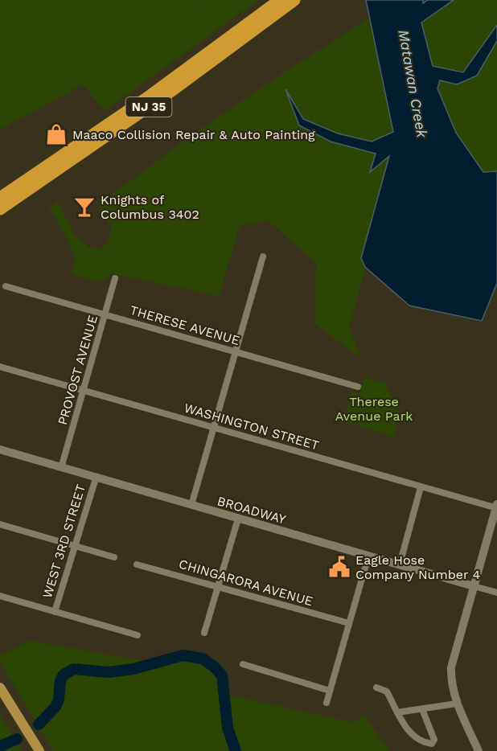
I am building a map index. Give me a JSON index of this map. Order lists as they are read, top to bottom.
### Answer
{
  "streets": {
    "highway": ["NJ 35"],
    "main road": ["BROADWAY"],
    "street": [
      "THERESE AVENUE",
      "PROVOST AVENUE",
      "WASHINGTON STREET",
      "WEST 3RD STREET",
      "CHINGARORA AVENUE"
    ]
  },
  "crossings": [
    ["THERESE AVENUE", "PROVOST AVENUE"],
    ["PROVOST AVENUE", "WASHINGTON STREET"],
    ["PROVOST AVENUE", "BROADWAY"],
    ["BROADWAY", "WEST 3RD STREET"]
  ],
  "water": ["Matawan Creek"],
  "parks": ["Therese Avenue Park"],
  "places": {
    "shop": ["Maaco Collision Repair & Auto Painting"],
    "bar": ["Knights of Columbus 3402"],
    "public building": ["Eagle Hose Company Number 4"]
  }
}
